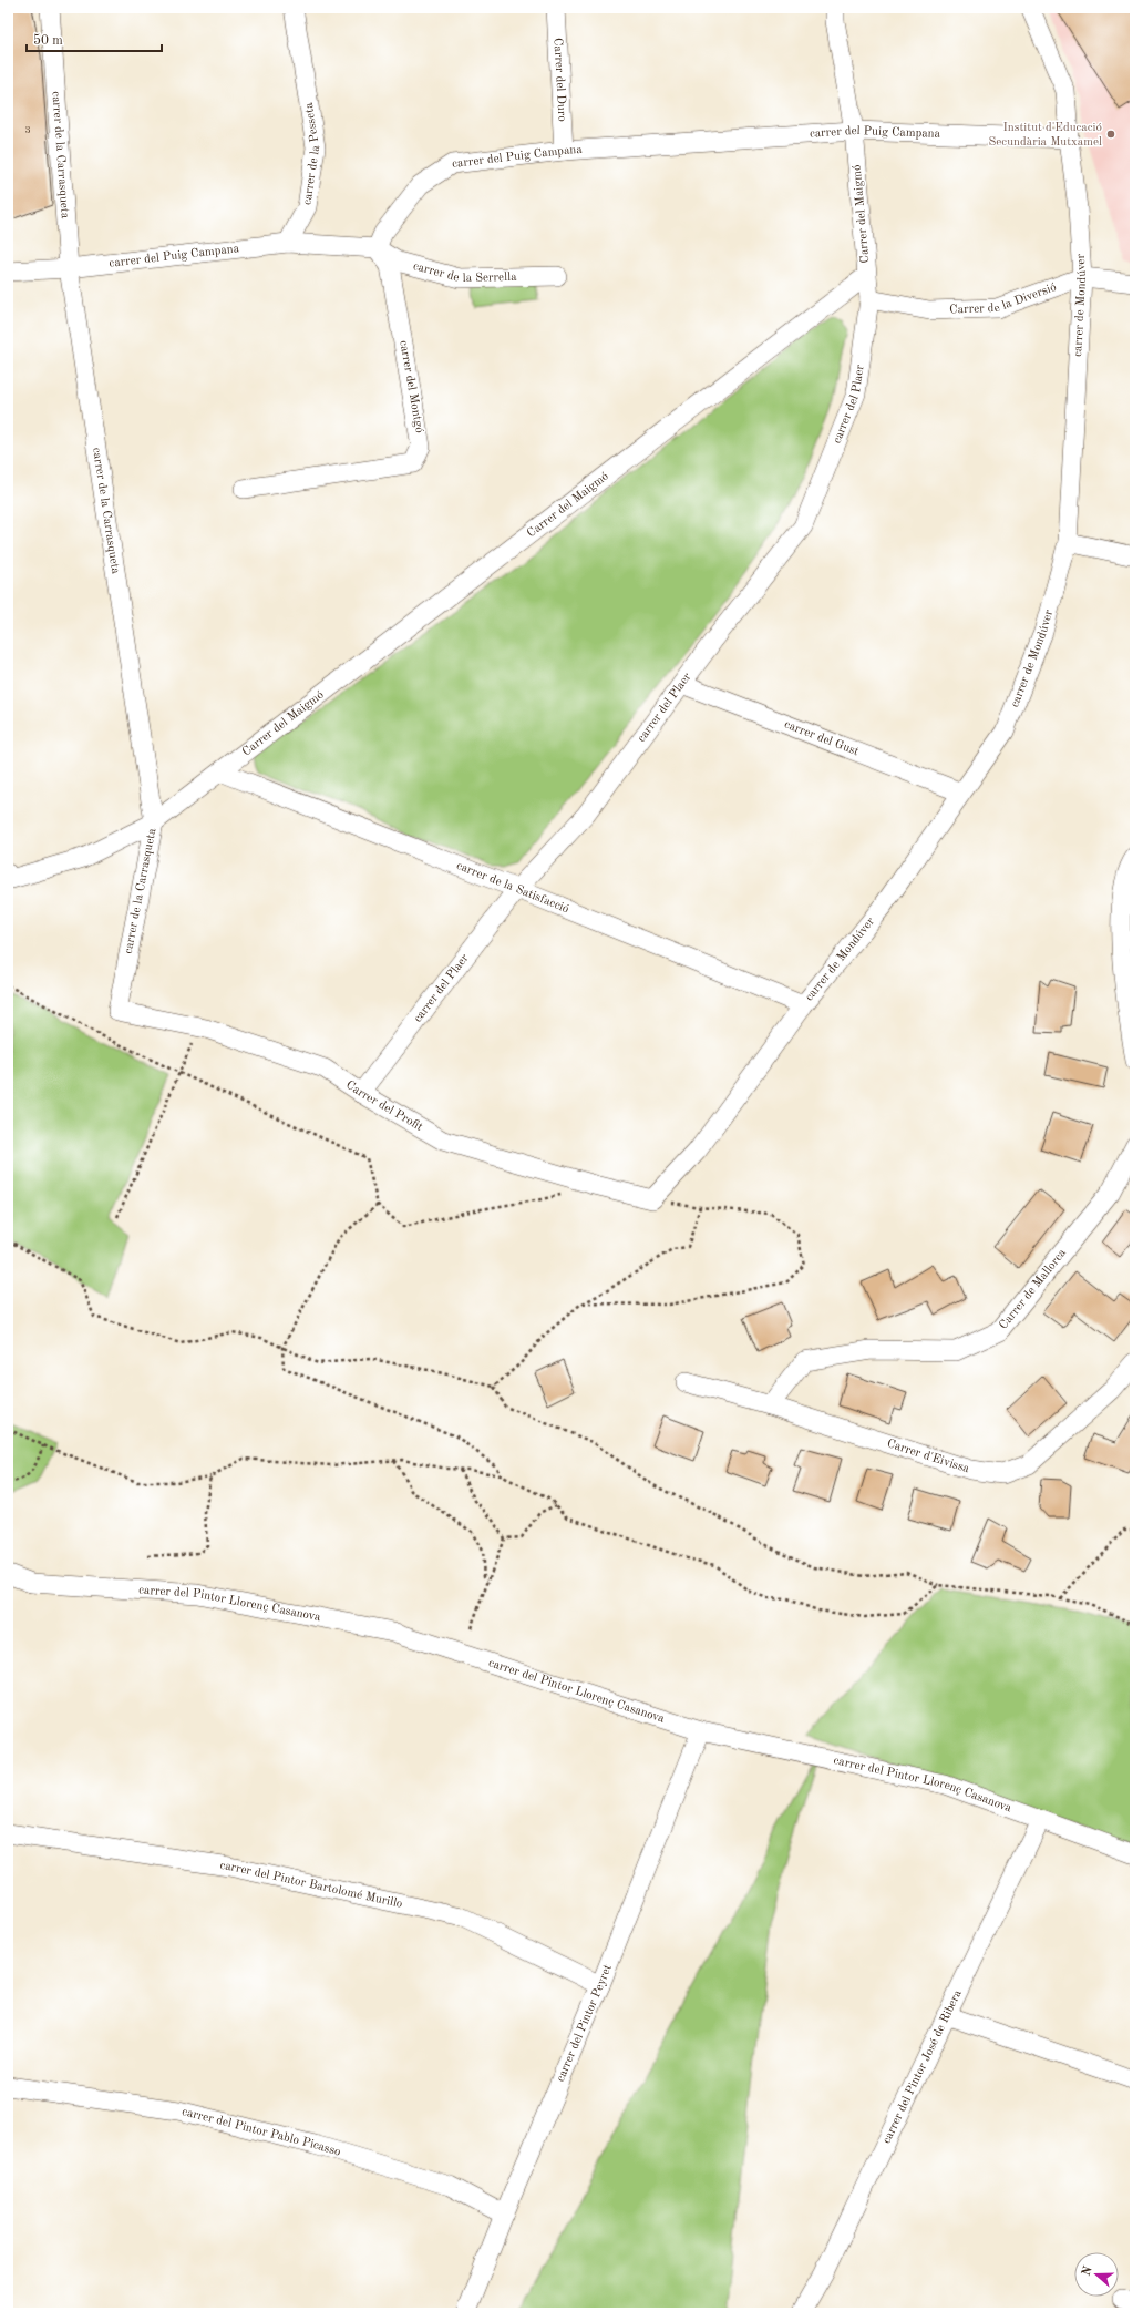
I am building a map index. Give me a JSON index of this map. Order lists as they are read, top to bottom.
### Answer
{
  "streets": {
    "street": [
      "Carrer del Duro",
      "carrer del Puig Campana",
      "carrer de la Pesseta",
      "carrer de la Carrasqueta",
      "Carrer del Maigmó",
      "carrer de la Serrella",
      "Carrer de la Diversió",
      "carrer de Mondúver",
      "carrer del Montgó",
      "carrer del Plaer",
      "carrer del Gust",
      "carrer de la Satisfacció",
      "Carrer del Profit",
      "Carrer de Mallorca",
      "Carrer d'Eivissa",
      "carrer del Pintor Llorenç Casanova",
      "carrer del Pintor Bartolomé Murillo",
      "carrer del Pintor Peyret",
      "carrer del Pintor José de Ribera",
      "carrer del Pintor Pablo Picasso"
    ]
  },
  "crossings": [
    ["Carrer del Duro", "carrer del Puig Campana"],
    ["carrer del Puig Campana", "carrer de la Pesseta"],
    ["carrer del Puig Campana", "carrer de la Carrasqueta"],
    ["carrer del Puig Campana", "Carrer del Maigmó"],
    ["carrer del Puig Campana", "carrer de la Serrella"],
    ["carrer del Puig Campana", "carrer de Mondúver"],
    ["carrer del Puig Campana", "carrer del Montgó"],
    ["carrer de la Carrasqueta", "Carrer del Maigmó"],
    ["carrer de la Carrasqueta", "Carrer del Profit"],
    ["Carrer del Maigmó", "carrer del Plaer"],
    ["Carrer del Maigmó", "carrer de la Satisfacció"],
    ["carrer de la Serrella", "carrer del Montgó"],
    ["Carrer de la Diversió", "carrer de Mondúver"],
    ["Carrer de la Diversió", "carrer del Plaer"],
    ["carrer de Mondúver", "carrer del Gust"],
    ["carrer de Mondúver", "carrer de la Satisfacció"],
    ["carrer de Mondúver", "Carrer del Profit"],
    ["carrer del Plaer", "carrer del Gust"],
    ["carrer del Plaer", "carrer de la Satisfacció"],
    ["carrer del Plaer", "Carrer del Profit"],
    ["Carrer de Mallorca", "Carrer d'Eivissa"],
    ["carrer del Pintor Llorenç Casanova", "carrer del Pintor Peyret"],
    ["carrer del Pintor Llorenç Casanova", "carrer del Pintor José de Ribera"],
    ["carrer del Pintor Bartolomé Murillo", "carrer del Pintor Peyret"],
    ["carrer del Pintor Peyret", "carrer del Pintor Pablo Picasso"]
  ],
  "places": ["Institut d'Educació Secundària Mutxamel"],
  "house_numbers": ["3"],
  "scale_bar": "50 m",
  "north": "left"
}
